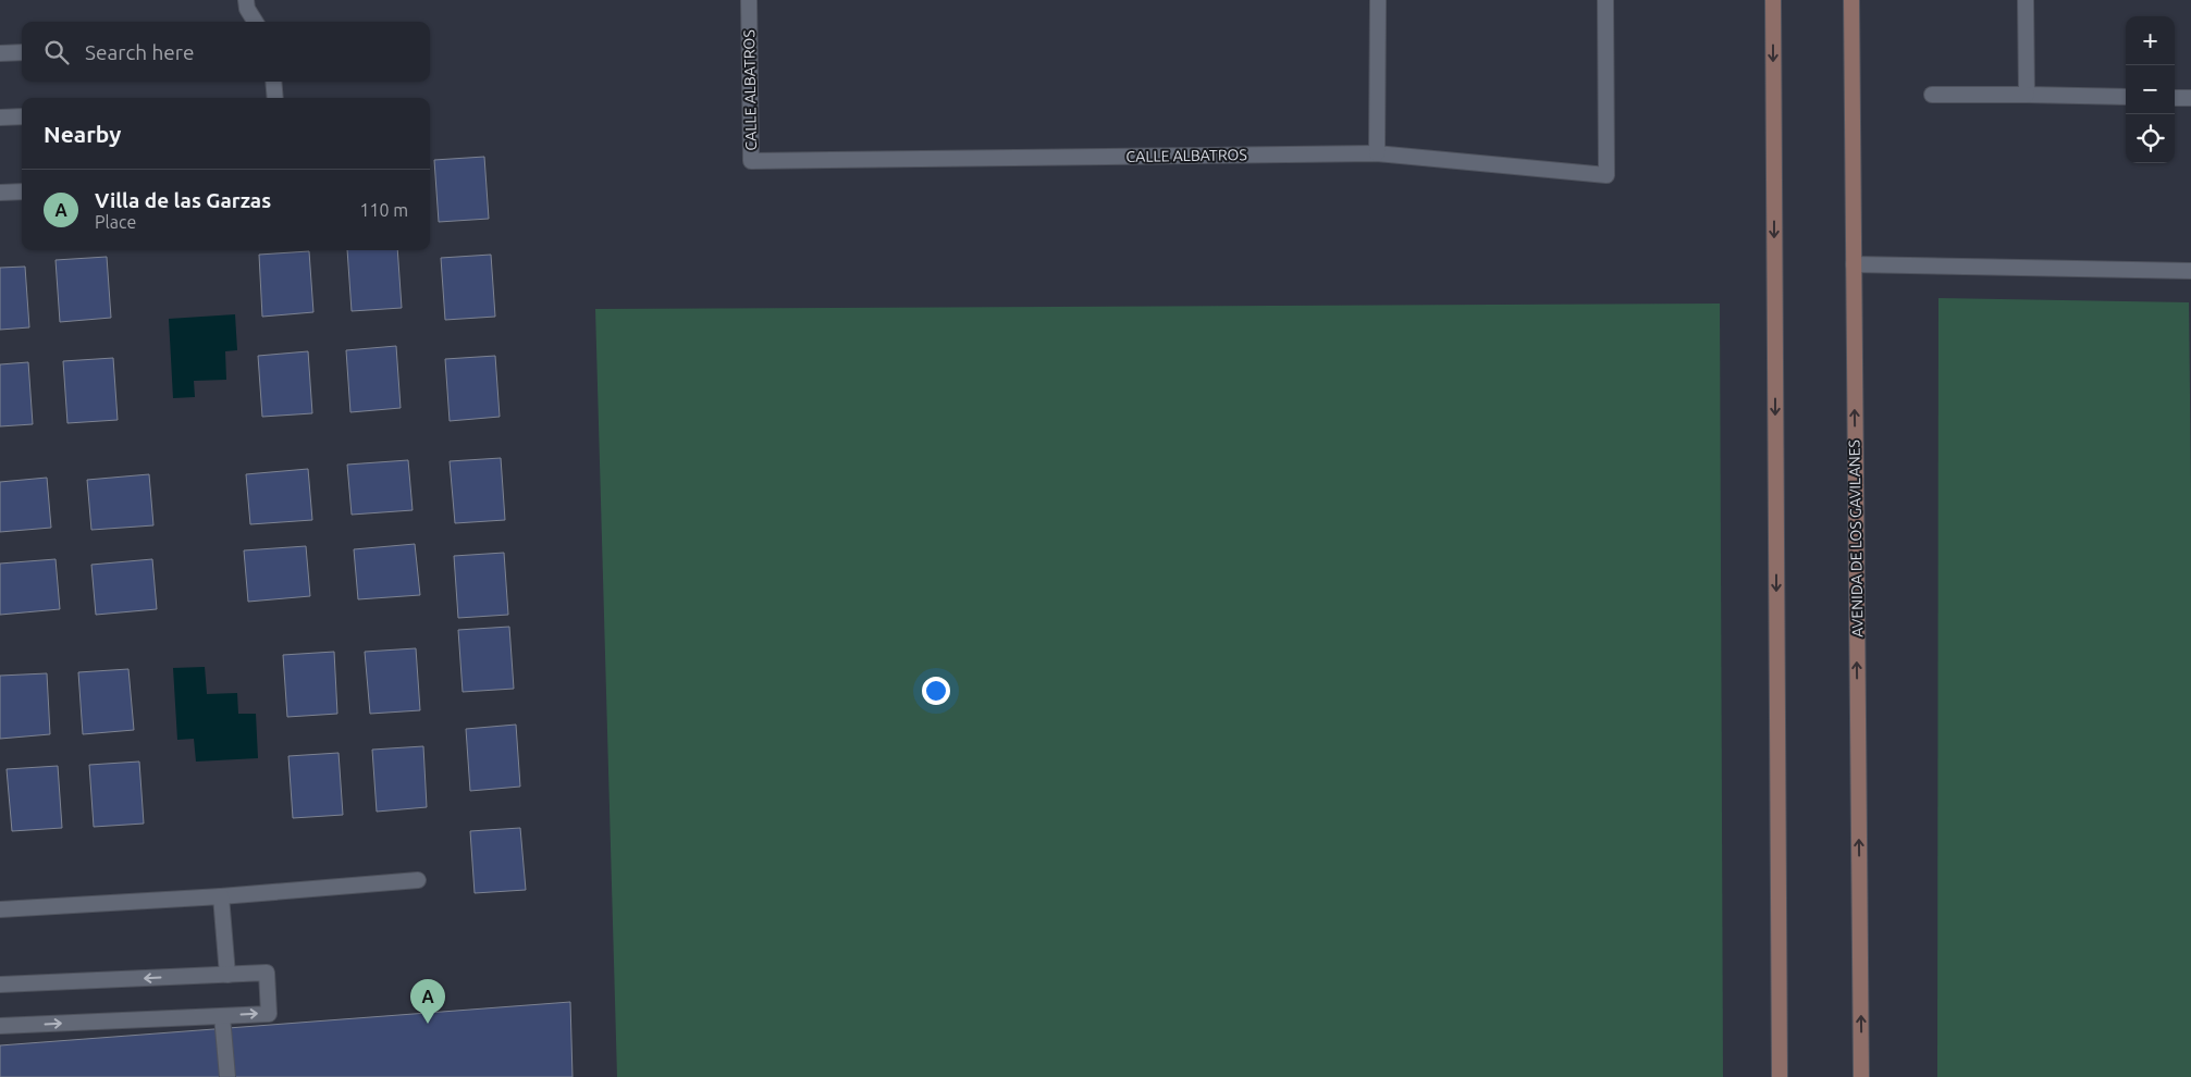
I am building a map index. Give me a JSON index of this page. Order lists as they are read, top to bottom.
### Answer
{
  "streets": {
    "main road": ["AVENIDA DE LOS GAVILANES"],
    "street": ["CALLE ALBATROS"]
  },
  "page": {
    "map_buttons": ["+", "−"],
    "search": "Search here",
    "heading": "Nearby",
    "list": [
      {
        "mark": "A",
        "name": "Villa de las Garzas",
        "note": "Place",
        "value": "110 m"
      }
    ],
    "pins": "A"
  }
}
